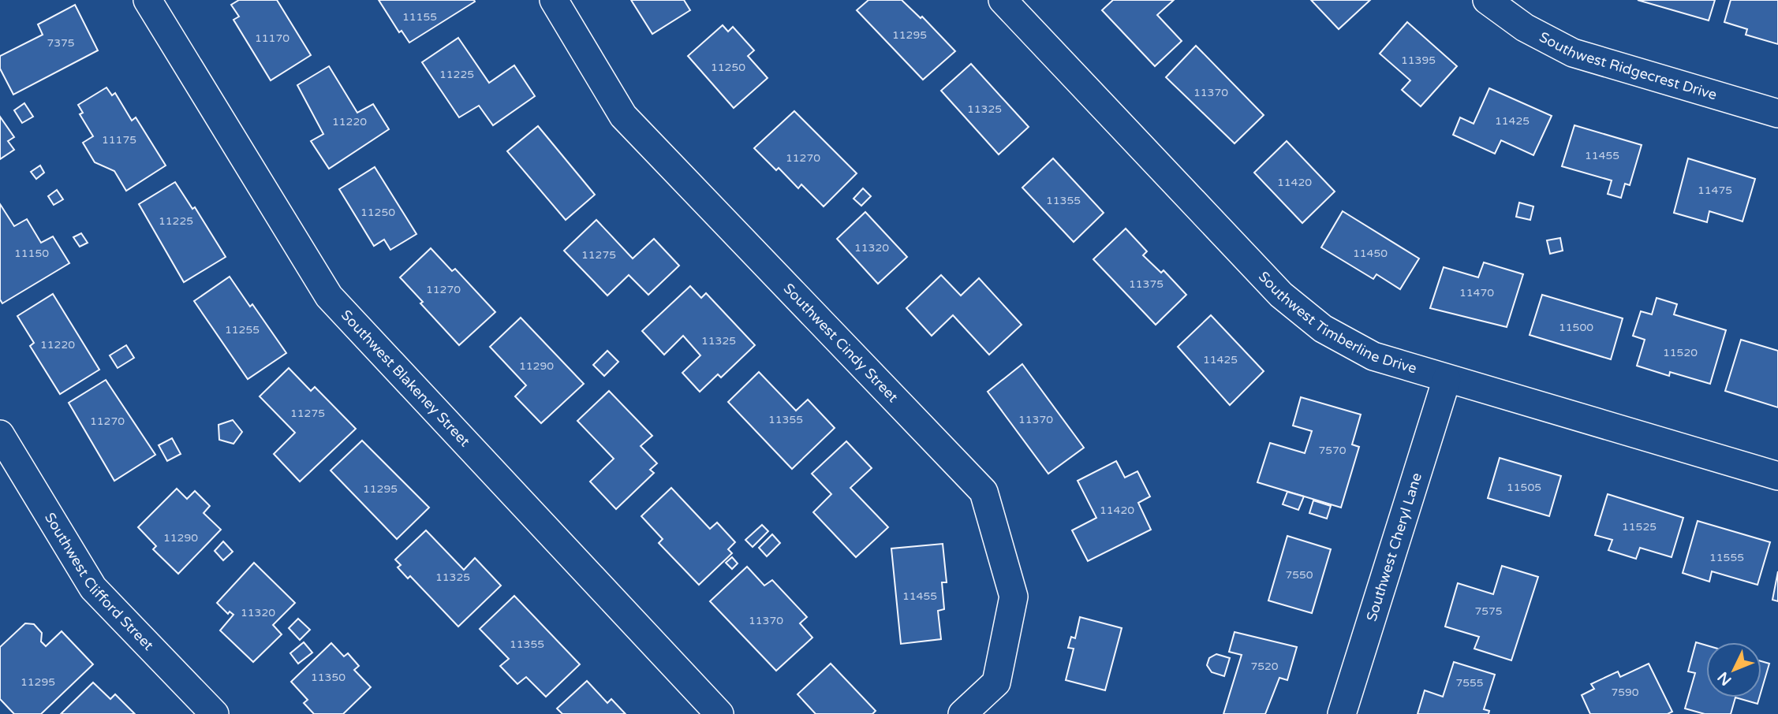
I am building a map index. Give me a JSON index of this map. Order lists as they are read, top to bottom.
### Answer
{
  "streets": {
    "street": [
      "Southwest Ridgecrest Drive",
      "Southwest Timberline Drive",
      "Southwest Cindy Street",
      "Southwest Blakeney Street",
      "Southwest Cheryl Lane",
      "Southwest Clifford Street"
    ]
  },
  "crossings": [
    ["Southwest Timberline Drive", "Southwest Cheryl Lane"]
  ],
  "house_numbers": [
    "11155",
    "11295",
    "11170",
    "7375",
    "11395",
    "11250",
    "11225",
    "11370",
    "11325",
    "11425",
    "11220",
    "11175",
    "11455",
    "11270",
    "11420",
    "11475",
    "11355",
    "11250",
    "11225",
    "11320",
    "11150",
    "11450",
    "11275",
    "11375",
    "11270",
    "11470",
    "11500",
    "11255",
    "11325",
    "11220",
    "11520",
    "11425",
    "11290",
    "11275",
    "11355",
    "11370",
    "11270",
    "7570",
    "11505",
    "11295",
    "11420",
    "11525",
    "11290",
    "11555",
    "7550",
    "11325",
    "11455",
    "7575",
    "11320",
    "11370",
    "11355",
    "7520",
    "11350",
    "11295",
    "7555",
    "7590"
  ],
  "north": "bottom left"
}
